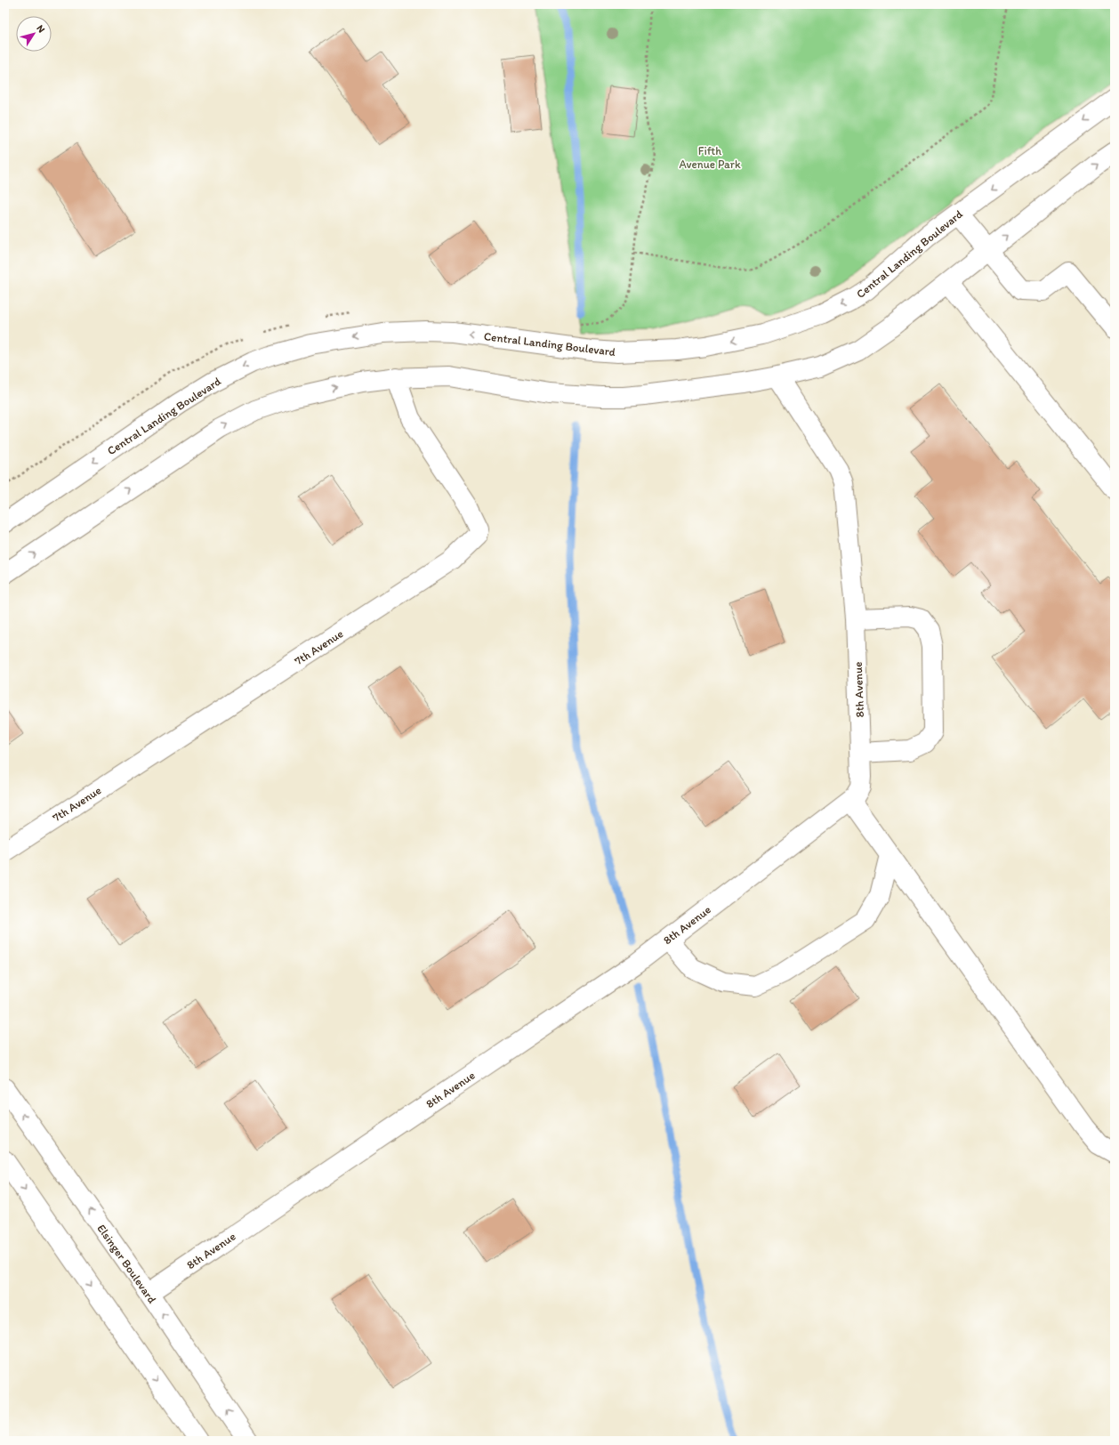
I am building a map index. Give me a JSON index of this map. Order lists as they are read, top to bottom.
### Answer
{
  "streets": {
    "street": [
      "Central Landing Boulevard",
      "7th Avenue",
      "8th Avenue",
      "Elsinger Boulevard"
    ]
  },
  "crossings": [
    ["8th Avenue", "Elsinger Boulevard"]
  ],
  "parks": ["Fifth Avenue Park"],
  "north": "top right"
}
